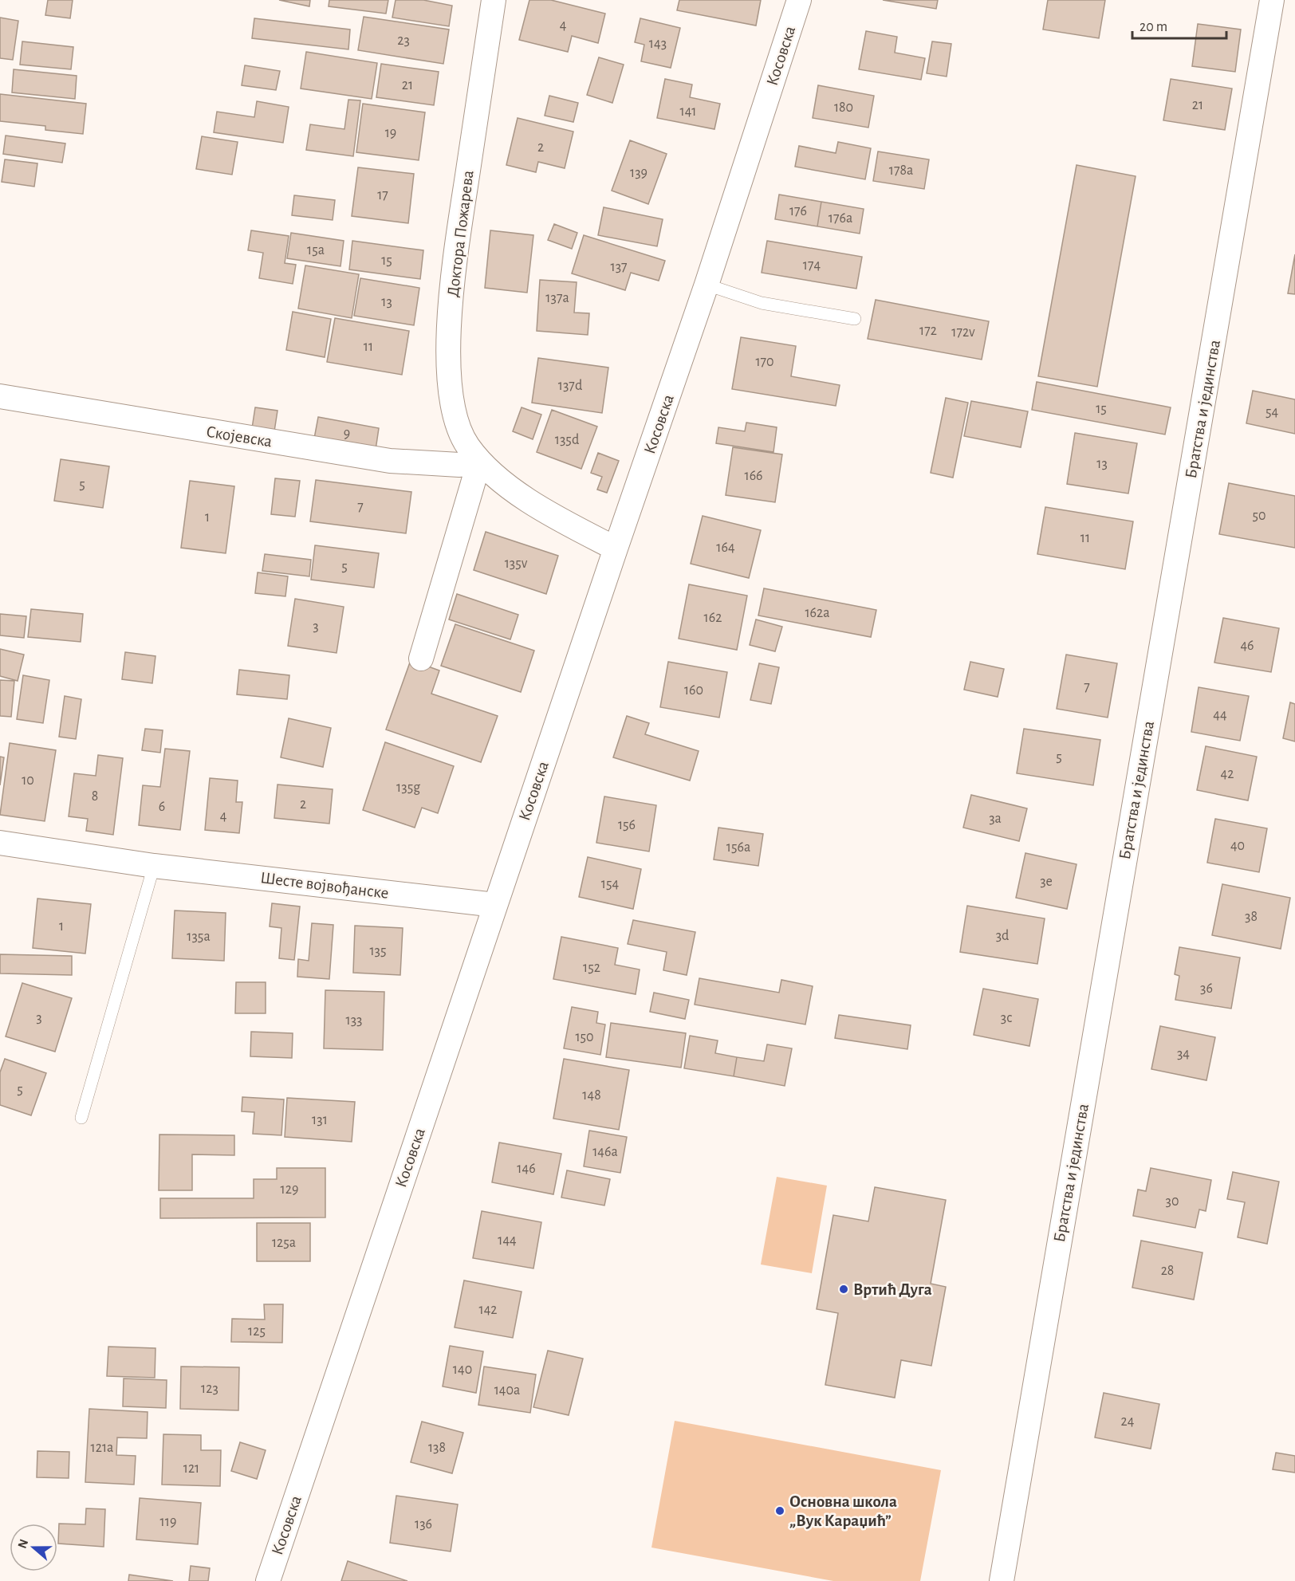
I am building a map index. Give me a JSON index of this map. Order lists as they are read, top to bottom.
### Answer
{
  "streets": {
    "street": [
      "Косовска",
      "Доктора Пожарева",
      "Братства и јединства",
      "Скојевска",
      "Шесте војвођанске"
    ]
  },
  "crossings": [
    ["Косовска", "Доктора Пожарева"],
    ["Косовска", "Шесте војвођанске"],
    ["Доктора Пожарева", "Скојевска"]
  ],
  "places": ["Вртић Дуга", "Основна школа „Вук Караџић”"],
  "house_numbers": [
    "4",
    "23",
    "143",
    "21",
    "21",
    "180",
    "141",
    "19",
    "2",
    "178a",
    "139",
    "17",
    "176",
    "176a",
    "15a",
    "15",
    "174",
    "137",
    "137a",
    "13",
    "172",
    "172v",
    "11",
    "170",
    "137d",
    "15",
    "54",
    "9",
    "135d",
    "13",
    "166",
    "5",
    "7",
    "50",
    "1",
    "11",
    "164",
    "135v",
    "5",
    "162a",
    "162",
    "3",
    "46",
    "7",
    "160",
    "44",
    "5",
    "42",
    "10",
    "135g",
    "8",
    "2",
    "6",
    "4",
    "3a",
    "156",
    "40",
    "156a",
    "3e",
    "154",
    "38",
    "1",
    "3d",
    "135a",
    "135",
    "152",
    "36",
    "3",
    "3c",
    "133",
    "150",
    "34",
    "5",
    "148",
    "131",
    "146a",
    "146",
    "129",
    "30",
    "144",
    "125a",
    "28",
    "142",
    "125",
    "140",
    "123",
    "140a",
    "24",
    "121a",
    "138",
    "121",
    "119",
    "136"
  ],
  "scale_bar": "20 m",
  "north": "left"
}
